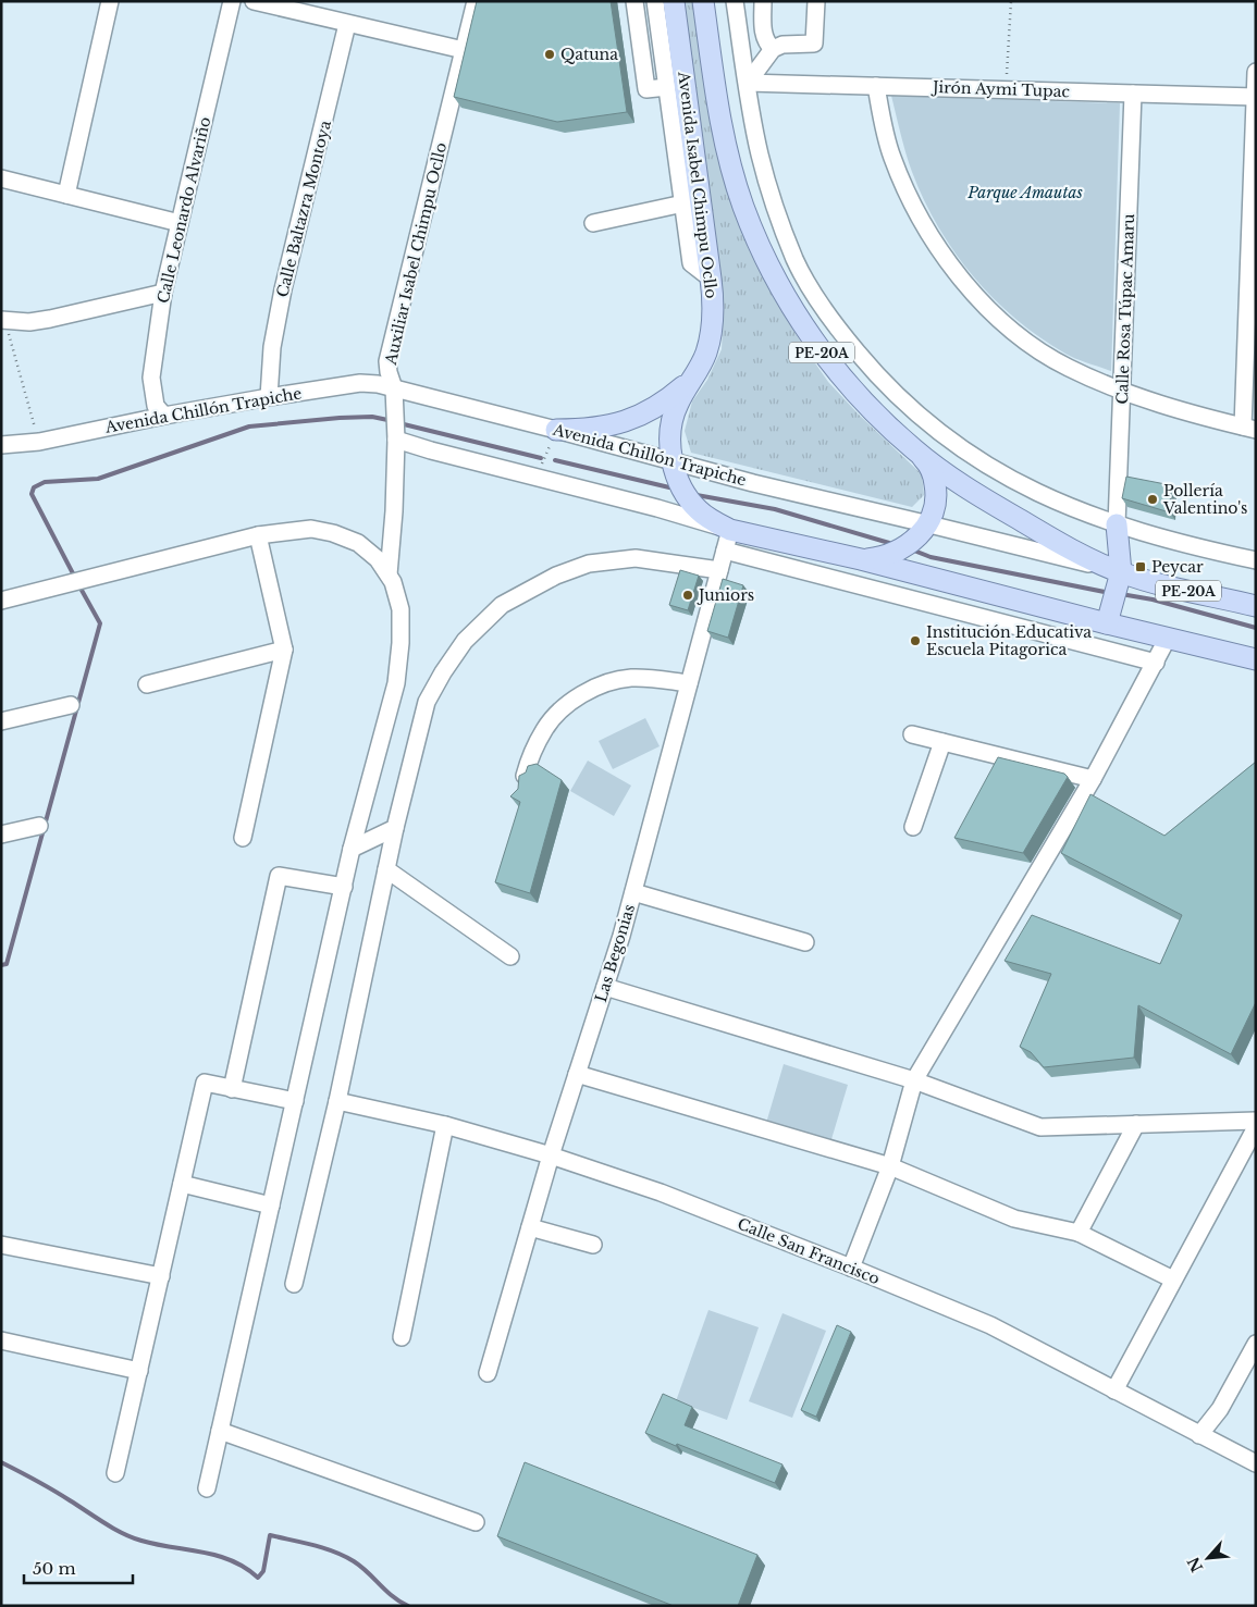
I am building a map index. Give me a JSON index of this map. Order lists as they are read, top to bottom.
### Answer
{
  "streets": {
    "main road": ["Avenida Isabel Chimpu Ocllo", "PE-20A", "Avenida Chillón Trapiche"],
    "street": [
      "Jirón Aymi Tupac",
      "Calle Baltazra Montoya",
      "Calle Leonardo Alvariño",
      "Auxiliar Isabel Chimpu Ocllo",
      "Calle Rosa Túpac Amaru",
      "Las Begonias",
      "Calle San Francisco"
    ]
  },
  "crossings": [
    ["Jirón Aymi Tupac", "Calle Rosa Túpac Amaru"],
    ["Avenida Isabel Chimpu Ocllo", "Avenida Chillón Trapiche"],
    ["Avenida Isabel Chimpu Ocllo", "Las Begonias"],
    ["Calle Baltazra Montoya", "Avenida Chillón Trapiche"],
    ["Calle Leonardo Alvariño", "Avenida Chillón Trapiche"],
    ["Auxiliar Isabel Chimpu Ocllo", "Avenida Chillón Trapiche"],
    ["Las Begonias", "Calle San Francisco"]
  ],
  "parks": ["Parque Amautas"],
  "places": {
    "other": [
      "Qatuna",
      "Pollería Valentino's",
      "Juniors",
      "Institución Educativa Escuela Pitagorica"
    ],
    "transit": ["Peycar"]
  },
  "scale_bar": "50 m",
  "north": "bottom left"
}
